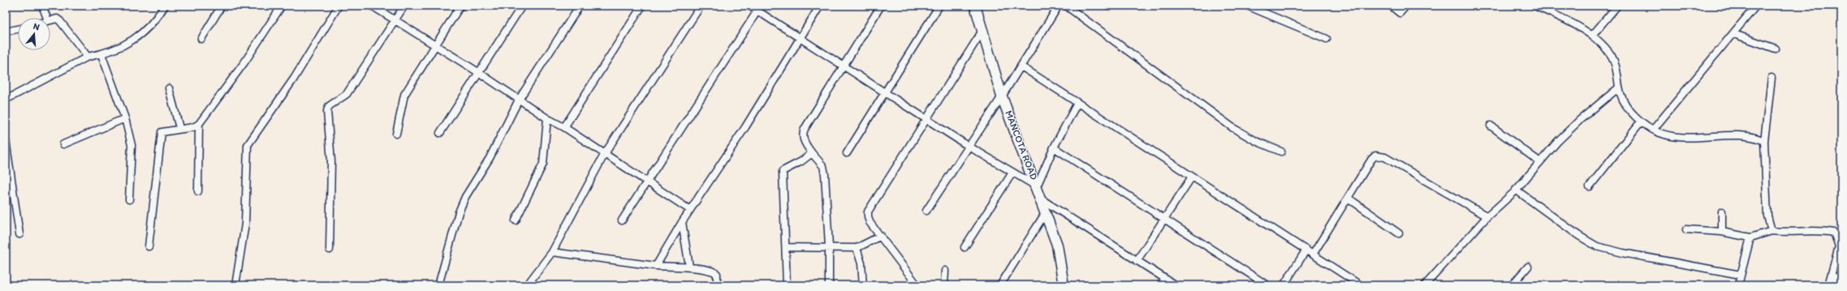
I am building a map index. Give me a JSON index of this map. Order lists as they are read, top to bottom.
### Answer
{
  "streets": {
    "main road": ["MANCOTA ROAD"]
  },
  "north": "top"
}
